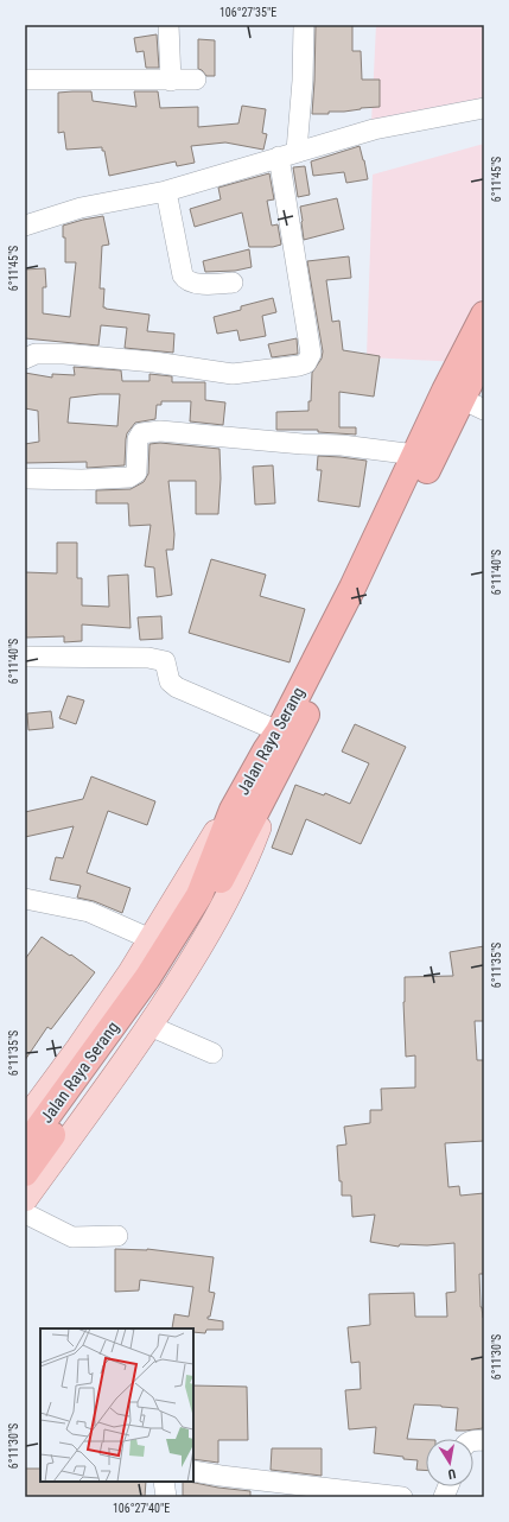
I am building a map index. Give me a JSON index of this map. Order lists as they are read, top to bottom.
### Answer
{
  "streets": {
    "highway": ["Jalan Raya Serang"]
  },
  "north": "bottom",
  "coordinates": [
    "106°27'35\"E",
    "6°11'45\"S",
    "6°11'40\"S",
    "6°11'35\"S",
    "6°11'30\"S",
    "106°27'40\"E"
  ]
}
